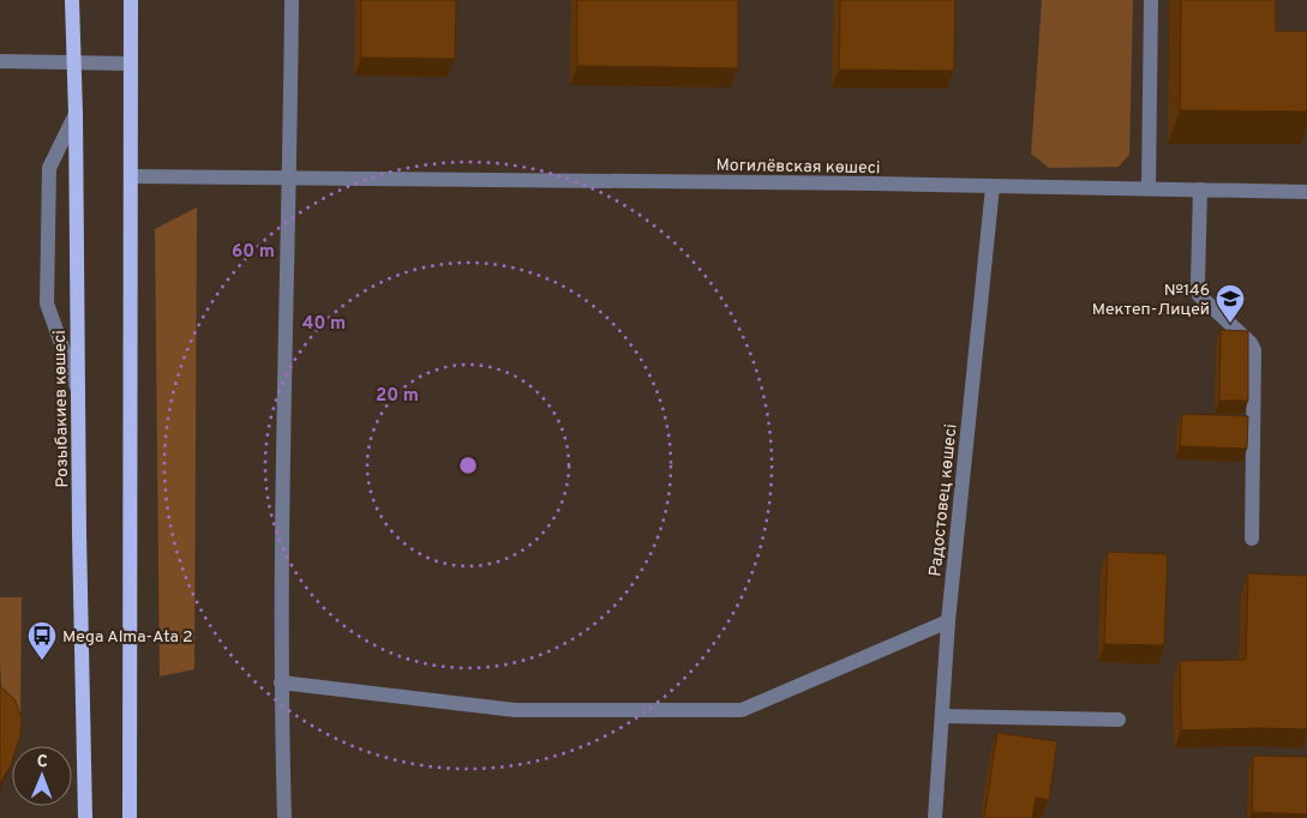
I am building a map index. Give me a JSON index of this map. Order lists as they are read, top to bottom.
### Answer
{
  "streets": {
    "main road": ["Розыбакиев көшесі"],
    "street": ["Могилёвская көшесі", "Радостовец көшесі"]
  },
  "crossings": [
    ["Могилёвская көшесі", "Радостовец көшесі"]
  ],
  "places": {
    "school or university": ["№146 Мектеп-Лицей"],
    "bus stop": ["Mega Alma-Ata 2"]
  },
  "north": "top",
  "rings": ["60 m", "40 m", "20 m"]
}
